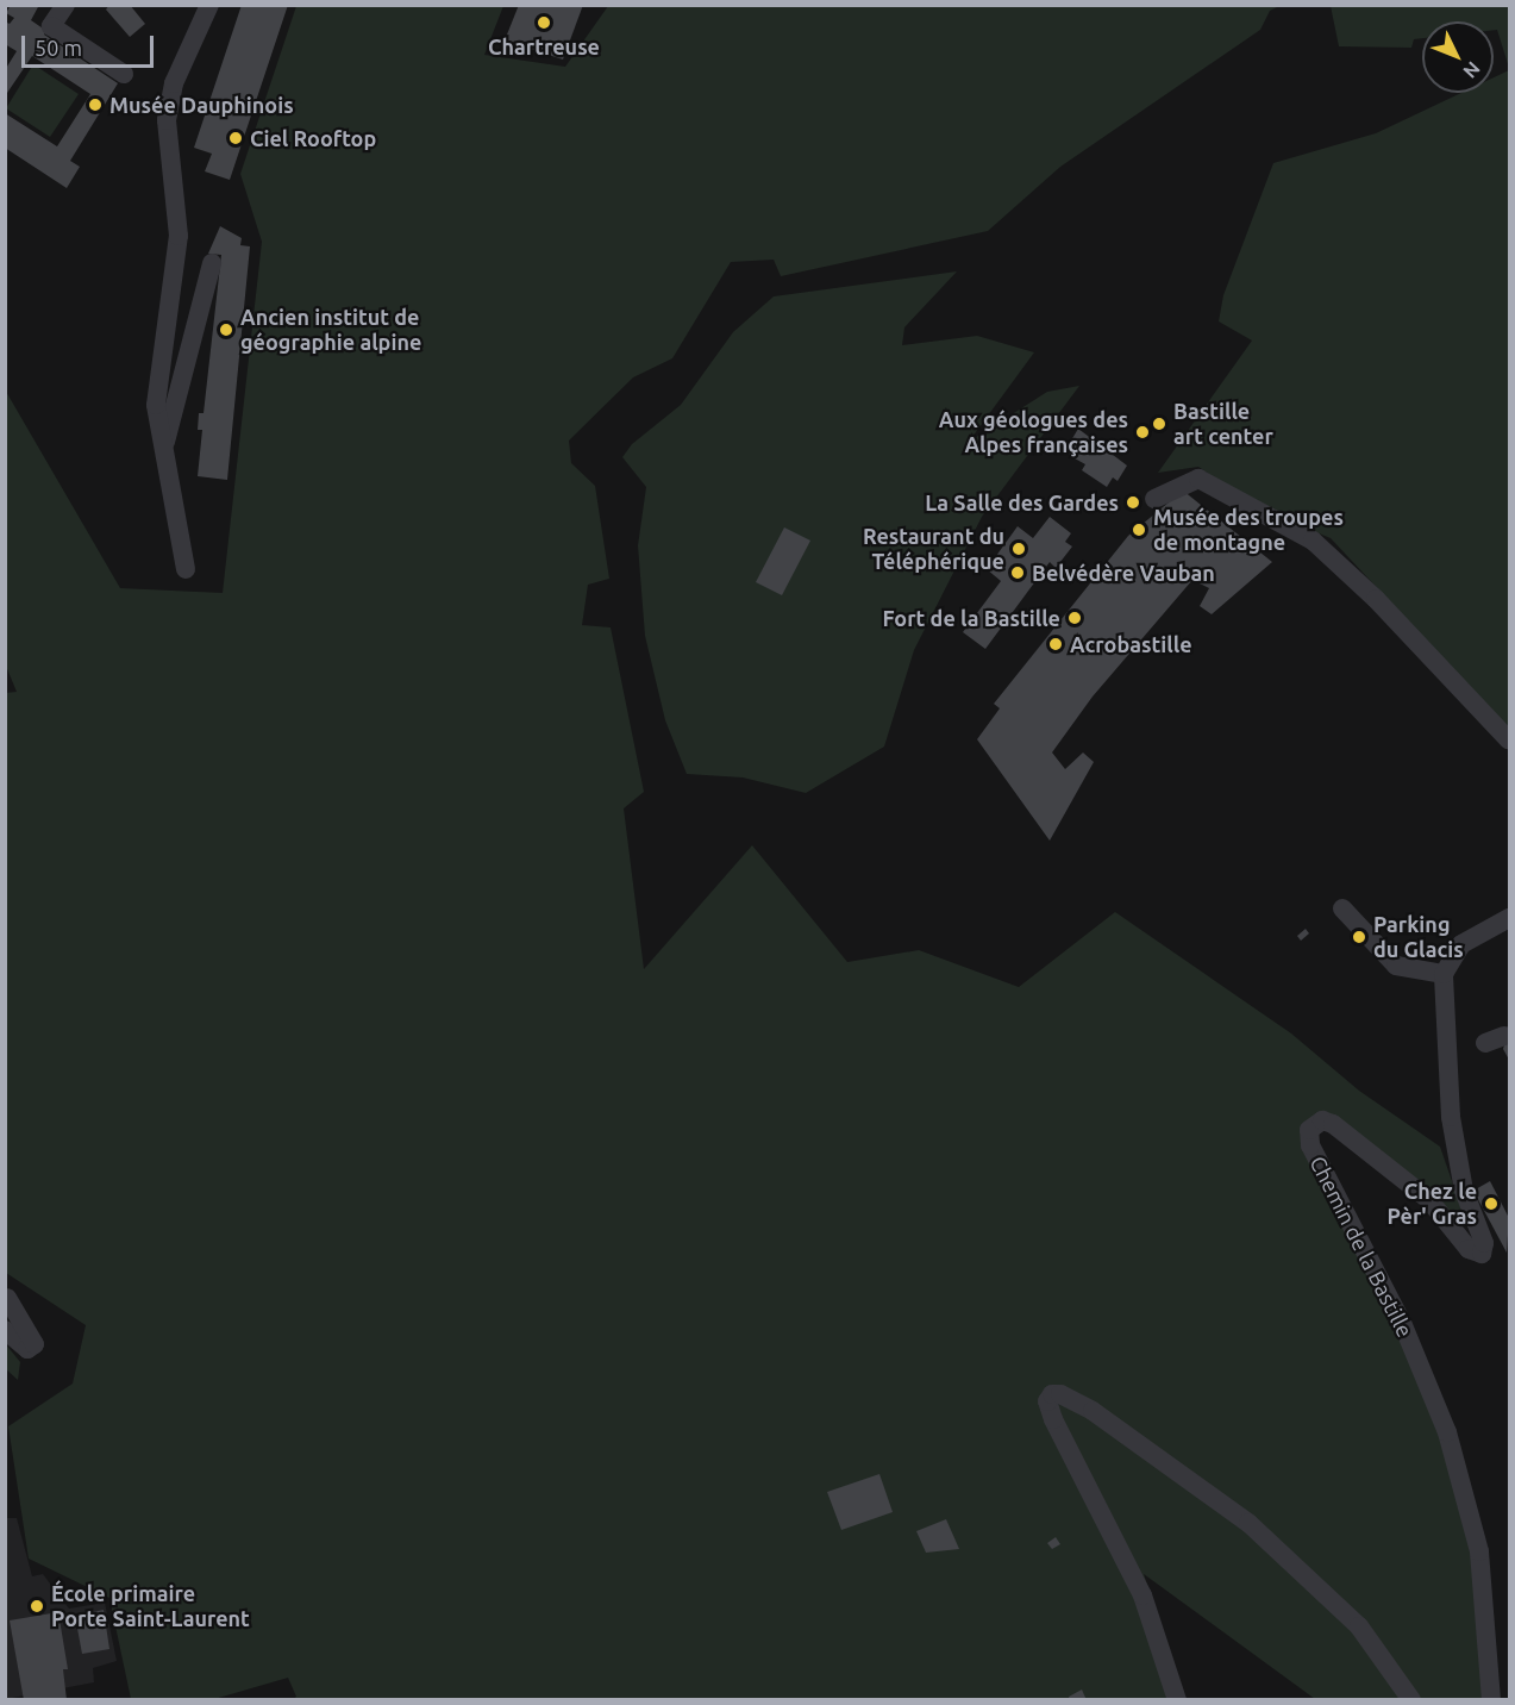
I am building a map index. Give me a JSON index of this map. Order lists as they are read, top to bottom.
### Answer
{
  "streets": {
    "street": ["Chemin de la Bastille"]
  },
  "places": [
    "Chartreuse",
    "Musée Dauphinois",
    "Ciel Rooftop",
    "Ancien institut de géographie alpine",
    "Bastille art center",
    "Aux géologues des Alpes françaises",
    "La Salle des Gardes",
    "Musée des troupes de montagne",
    "Restaurant du Téléphérique",
    "Belvédère Vauban",
    "Fort de la Bastille",
    "Acrobastille",
    "Parking du Glacis",
    "Chez le Pèr' Gras",
    "École primaire Porte Saint-Laurent"
  ],
  "scale_bar": "50 m",
  "north": "bottom right"
}
